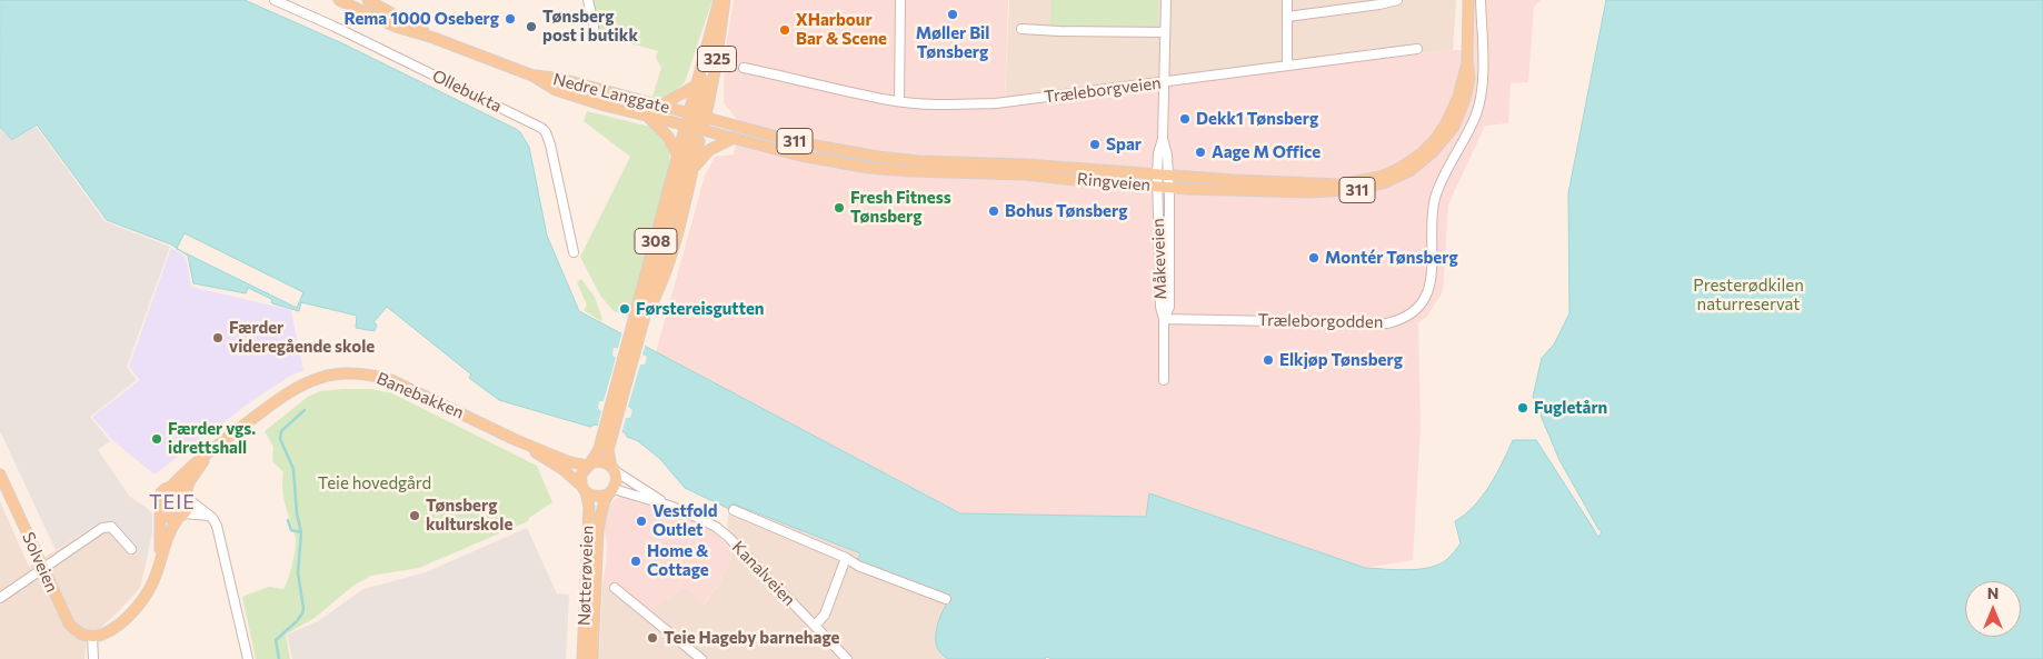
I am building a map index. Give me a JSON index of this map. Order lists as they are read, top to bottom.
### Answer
{
  "streets": {
    "main road": [
      "325",
      "Nedre Langgate",
      "311",
      "Ringveien",
      "308",
      "Banebakken",
      "Solveien",
      "Nøtterøveien"
    ],
    "street": [
      "Træleborgveien",
      "Ollebukta",
      "Måkeveien",
      "Træleborgodden",
      "Kanalveien"
    ]
  },
  "crossings": [
    ["325", "Nedre Langgate"],
    ["325", "Ringveien"],
    ["325", "308"],
    ["Træleborgveien", "Måkeveien"],
    ["Nedre Langgate", "Ringveien"],
    ["Nedre Langgate", "308"],
    ["Ringveien", "308"],
    ["Ringveien", "Måkeveien"],
    ["308", "Banebakken"],
    ["308", "Kanalveien"],
    ["308", "Nøtterøveien"],
    ["Måkeveien", "Træleborgodden"],
    ["Banebakken", "Solveien"],
    ["Banebakken", "Kanalveien"],
    ["Banebakken", "Nøtterøveien"],
    ["Kanalveien", "Nøtterøveien"]
  ],
  "districts": ["TEIE"],
  "parks": ["Presterødkilen naturreservat", "Teie hovedgård"],
  "places": [
    "Møller Bil Tønsberg",
    "Rema 1000 Oseberg",
    "Tønsberg post i butikk",
    "XHarbour Bar & Scene",
    "Dekk1 Tønsberg",
    "Spar",
    "Aage M Office",
    "Fresh Fitness Tønsberg",
    "Bohus Tønsberg",
    "Montér Tønsberg",
    "Førstereisgutten",
    "Færder videregående skole",
    "Elkjøp Tønsberg",
    "Fugletårn",
    "Færder vgs. idrettshall",
    "Tønsberg kulturskole",
    "Vestfold Outlet",
    "Home & Cottage",
    "Teie Hageby barnehage"
  ],
  "north": "top"
}
